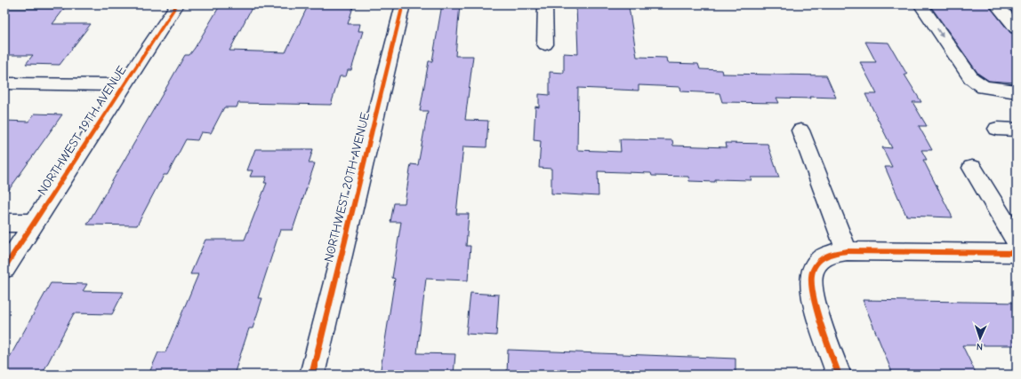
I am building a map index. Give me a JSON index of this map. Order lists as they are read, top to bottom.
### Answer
{
  "streets": {
    "street": ["NORTHWEST 19TH AVENUE", "NORTHWEST 20TH AVENUE"]
  },
  "north": "bottom"
}
